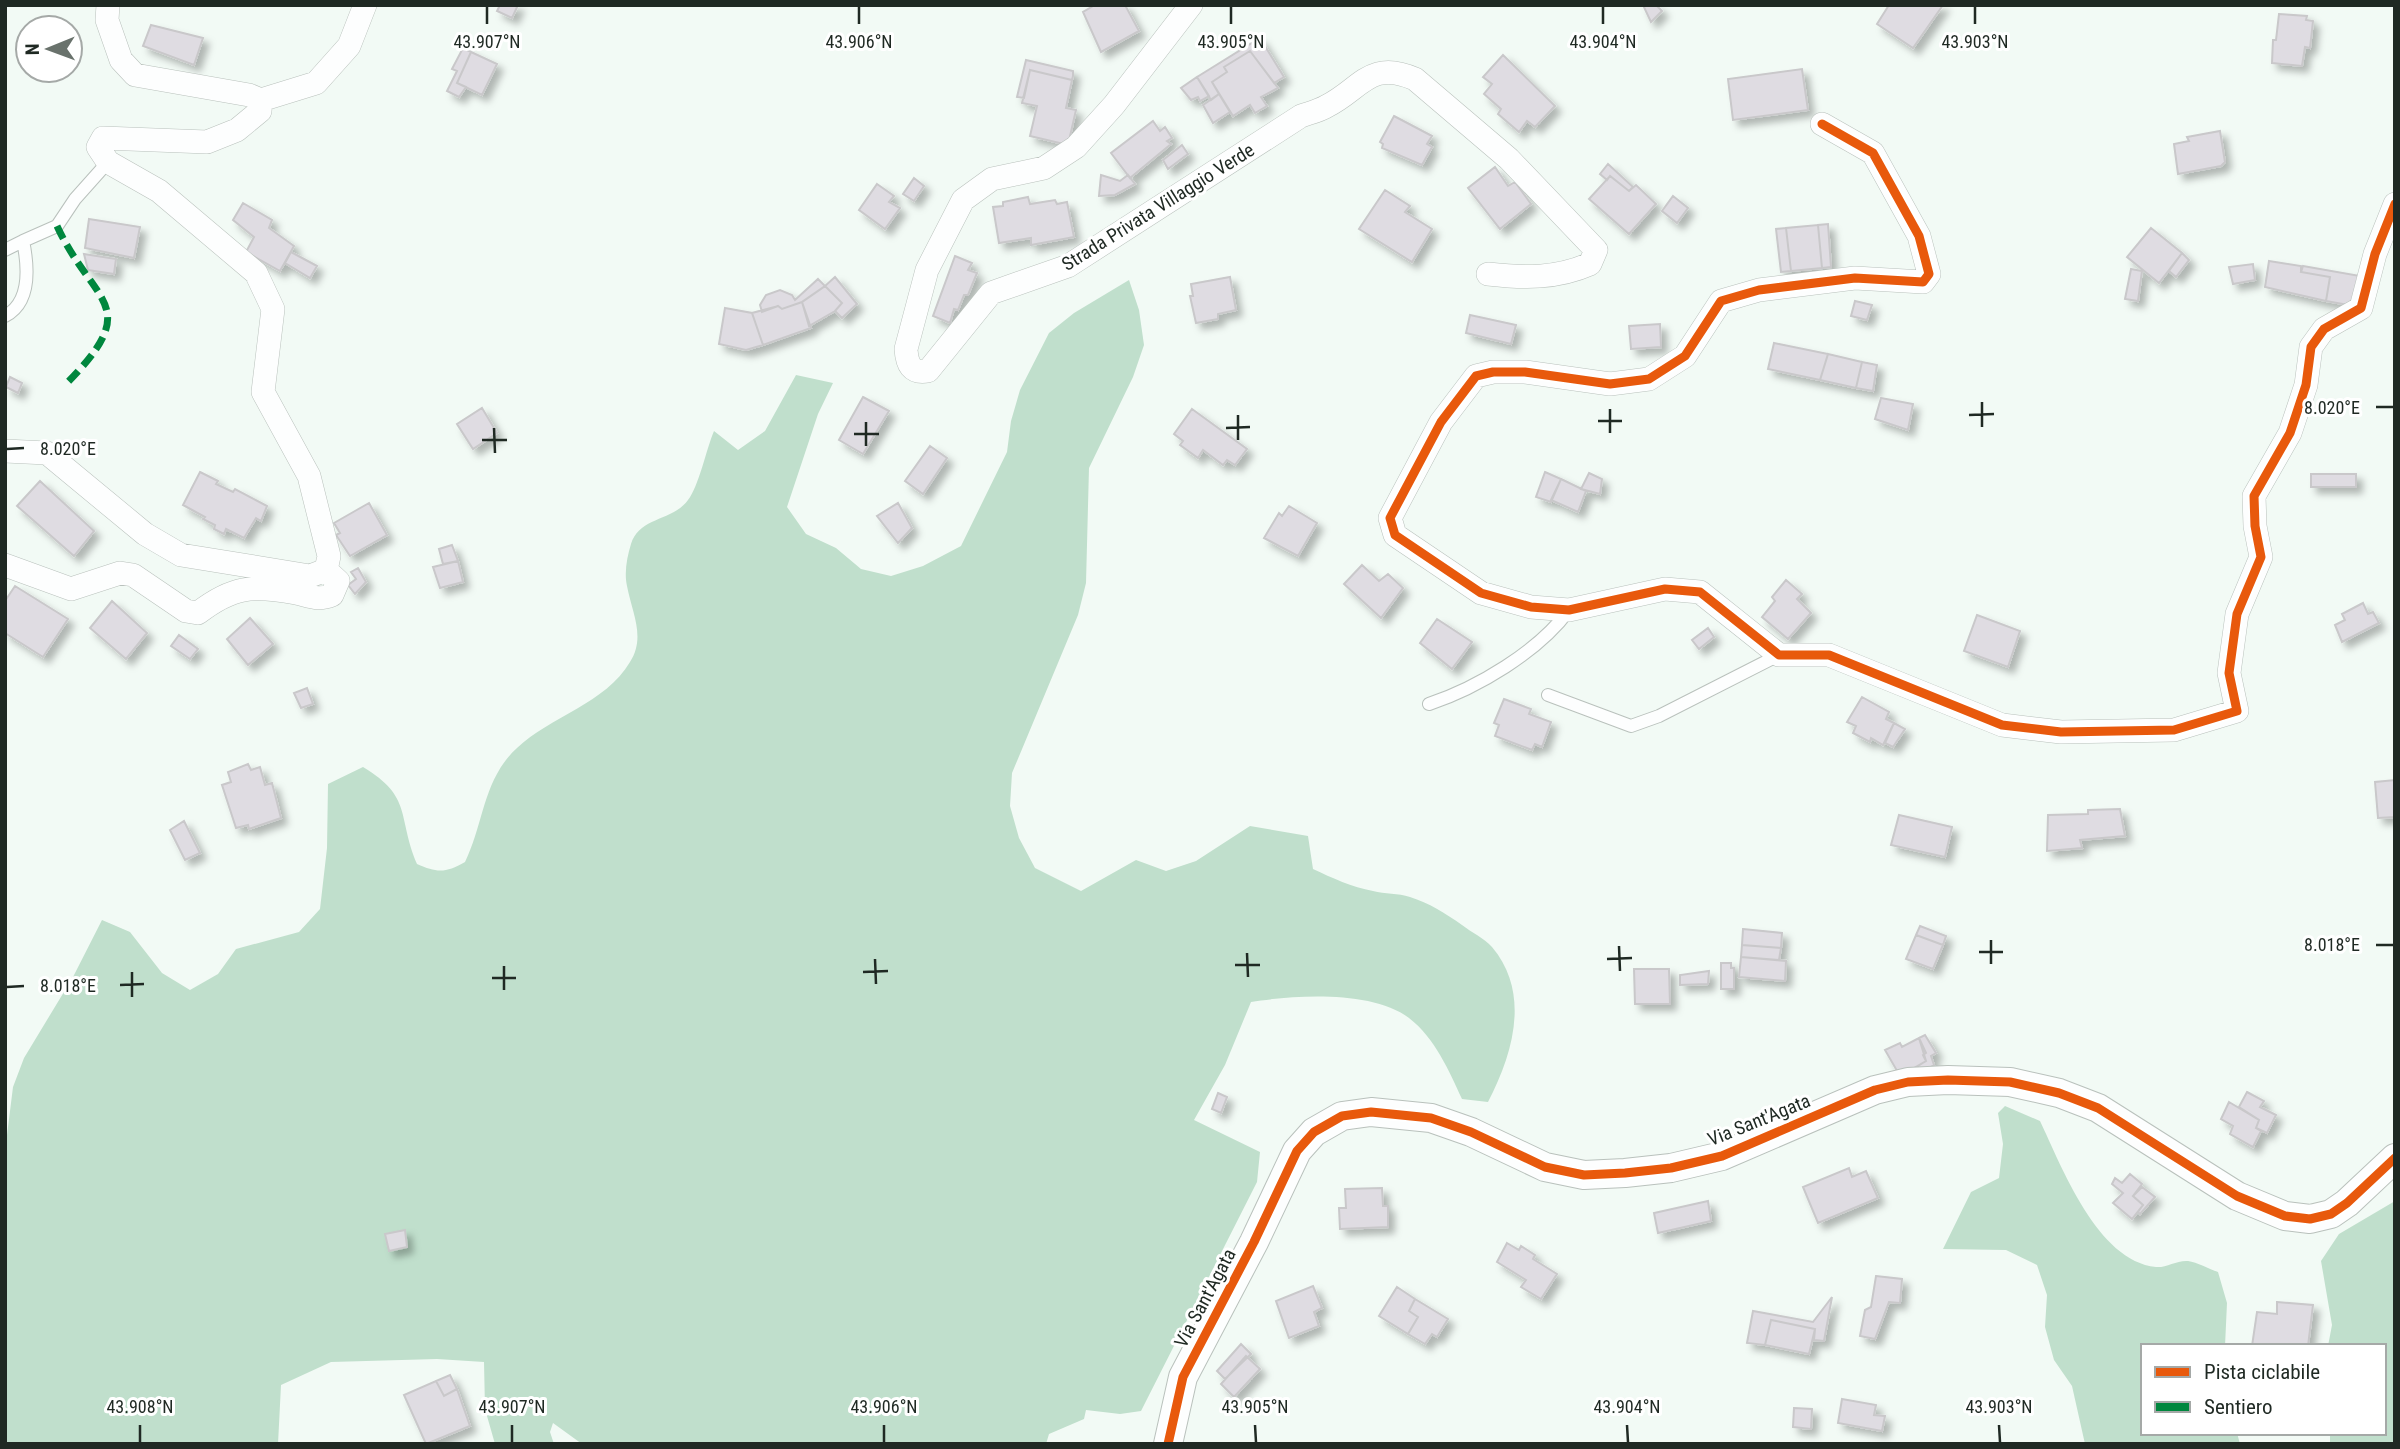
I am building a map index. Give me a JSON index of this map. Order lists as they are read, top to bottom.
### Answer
{
  "streets": {
    "street": ["Strada Privata Villaggio Verde", "Via Sant'Agata"]
  },
  "legend": ["Pista ciclabile", "Sentiero"],
  "north": "left",
  "coordinates": [
    "43.907°N",
    "43.906°N",
    "43.905°N",
    "43.904°N",
    "43.903°N",
    "8.020°E",
    "8.018°E",
    "43.908°N"
  ]
}
